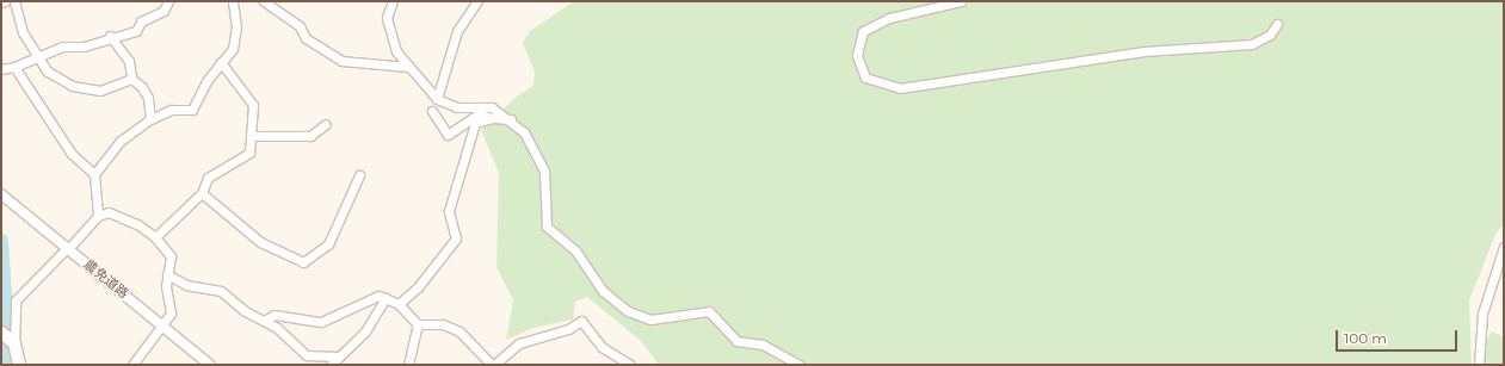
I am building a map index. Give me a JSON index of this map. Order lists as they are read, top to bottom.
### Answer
{
  "streets": {
    "street": ["農免道路"]
  },
  "scale_bar": "100 m"
}
